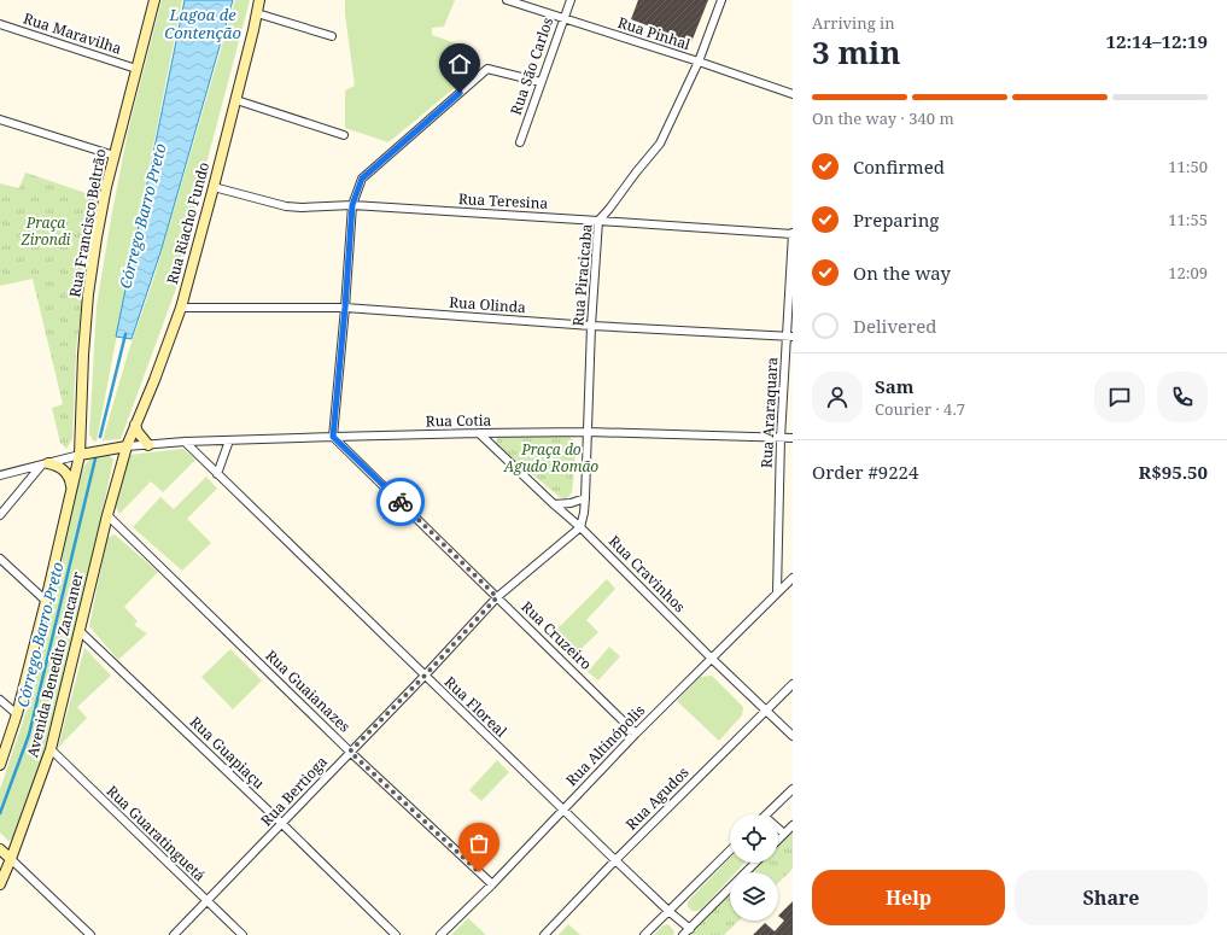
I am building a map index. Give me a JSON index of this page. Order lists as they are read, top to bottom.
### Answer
{
  "streets": {
    "main road": ["Rua Francisco Beltrão", "Rua Riacho Fundo", "Avenida Benedito Zancaner"],
    "street": [
      "Rua Maravilha",
      "Rua Pinhal",
      "Rua São Carlos",
      "Rua Teresina",
      "Rua Piracicaba",
      "Rua Olinda",
      "Rua Araraquara",
      "Rua Cotia",
      "Rua Cravinhos",
      "Rua Cruzeiro",
      "Rua Guaianazes",
      "Rua Floreal",
      "Rua Altinópolis",
      "Rua Guapiaçu",
      "Rua Bertioga",
      "Rua Agudos",
      "Rua Guaratinguetá"
    ]
  },
  "crossings": [
    ["Rua Maravilha", "Rua Francisco Beltrão"],
    ["Rua Pinhal", "Rua São Carlos"],
    ["Rua Pinhal", "Rua Piracicaba"],
    ["Rua Teresina", "Rua Riacho Fundo"],
    ["Rua Teresina", "Rua Piracicaba"],
    ["Rua Teresina", "Rua Araraquara"],
    ["Rua Francisco Beltrão", "Avenida Benedito Zancaner"],
    ["Rua Riacho Fundo", "Rua Olinda"],
    ["Rua Riacho Fundo", "Rua Cotia"],
    ["Rua Riacho Fundo", "Avenida Benedito Zancaner"],
    ["Rua Piracicaba", "Rua Olinda"],
    ["Rua Piracicaba", "Rua Cotia"],
    ["Rua Piracicaba", "Rua Cravinhos"],
    ["Rua Piracicaba", "Rua Bertioga"],
    ["Rua Olinda", "Rua Araraquara"],
    ["Rua Araraquara", "Rua Cotia"],
    ["Rua Araraquara", "Rua Altinópolis"],
    ["Rua Cotia", "Rua Cravinhos"],
    ["Rua Cotia", "Rua Cruzeiro"],
    ["Rua Cotia", "Avenida Benedito Zancaner"],
    ["Rua Cotia", "Rua Floreal"],
    ["Rua Cravinhos", "Rua Altinópolis"],
    ["Rua Cravinhos", "Rua Bertioga"],
    ["Rua Cravinhos", "Rua Agudos"],
    ["Rua Cruzeiro", "Rua Altinópolis"],
    ["Rua Cruzeiro", "Rua Bertioga"],
    ["Avenida Benedito Zancaner", "Rua Guaianazes"],
    ["Avenida Benedito Zancaner", "Rua Guapiaçu"],
    ["Avenida Benedito Zancaner", "Rua Guaratinguetá"],
    ["Rua Guaianazes", "Rua Altinópolis"],
    ["Rua Guaianazes", "Rua Bertioga"],
    ["Rua Floreal", "Rua Altinópolis"],
    ["Rua Floreal", "Rua Bertioga"],
    ["Rua Floreal", "Rua Agudos"],
    ["Rua Guapiaçu", "Rua Bertioga"],
    ["Rua Bertioga", "Rua Guaratinguetá"]
  ],
  "water": ["Lagoa de Contenção", "Córrego Barro Preto"],
  "parks": ["Praça Zirondi", "Praça do Agudo Romão"],
  "page": {
    "heading": ["3 min", "Arriving in", "12:14–12:19"],
    "panel": [
      "Sam",
      "Courier · 4.7",
      "Order #9224",
      "R$95.50"
    ],
    "bar": "On the way · 340 m",
    "list": [
      ["Confirmed", "11:50"],
      ["Preparing", "11:55"],
      ["On the way", "12:09"],
      "Delivered"
    ],
    "buttons": ["Help", "Share"]
  }
}
